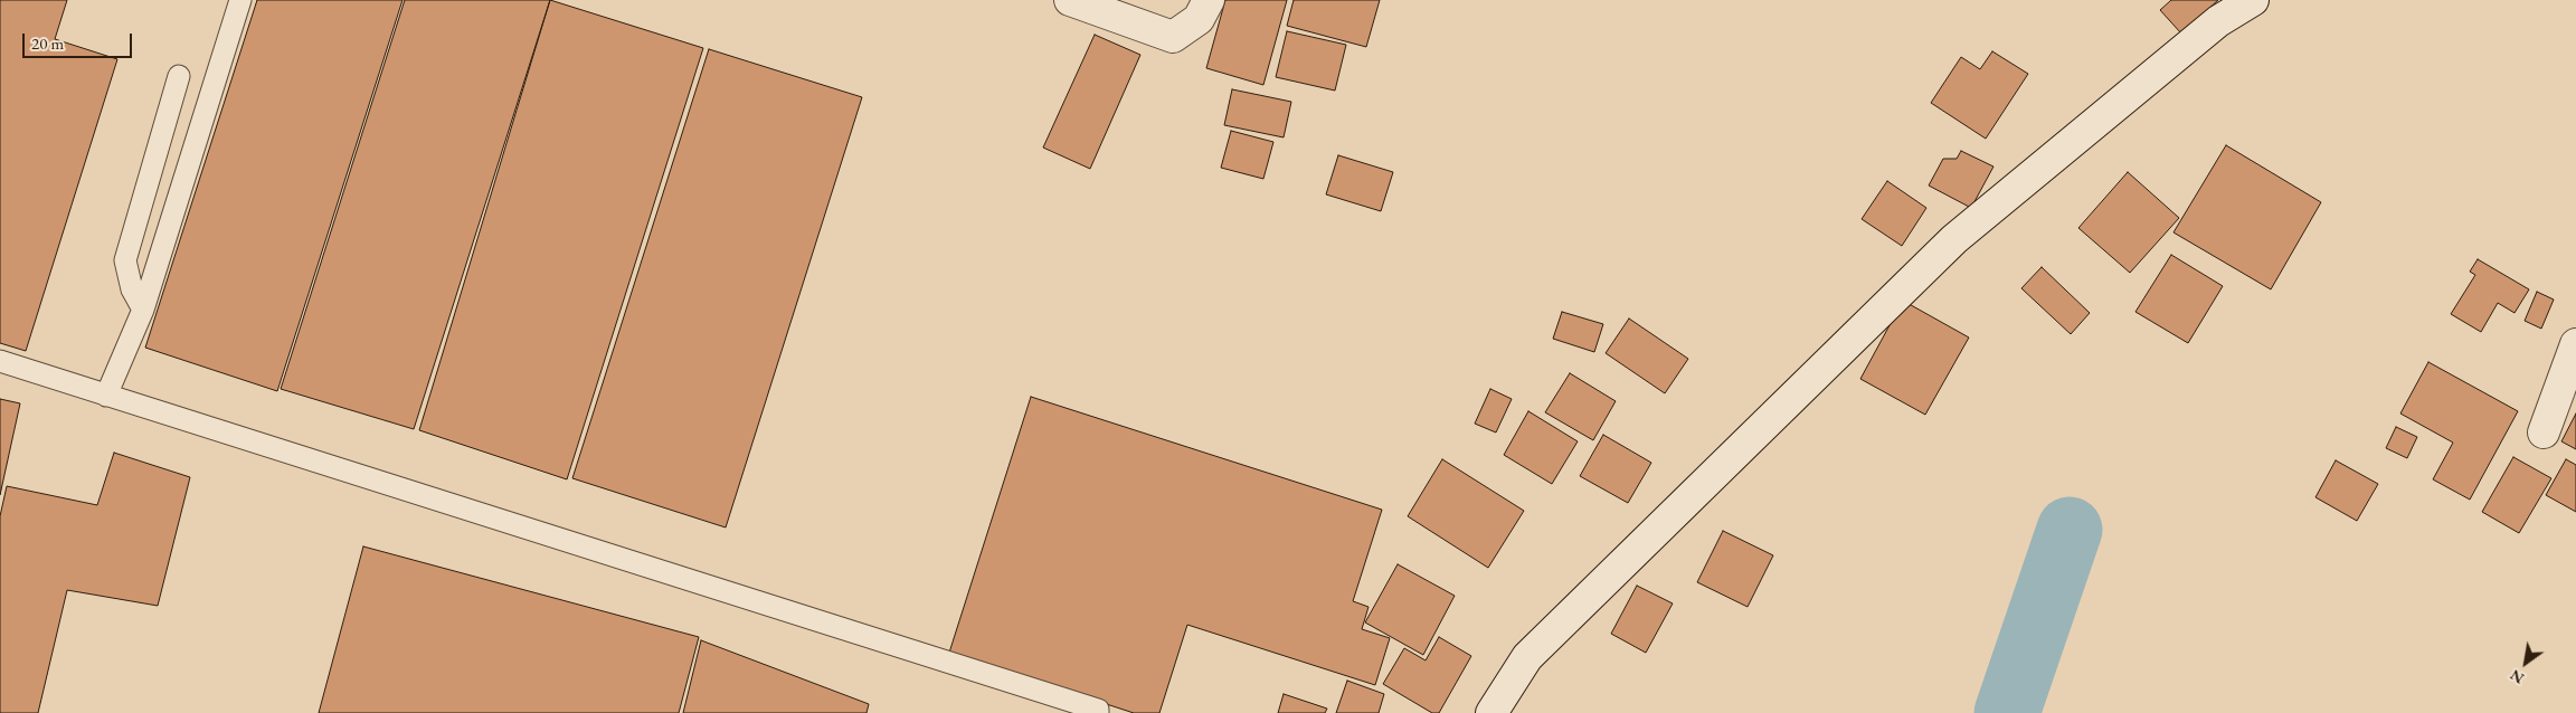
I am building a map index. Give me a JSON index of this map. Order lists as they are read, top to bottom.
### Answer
{
  "scale_bar": "20 m",
  "north": "bottom left"
}
